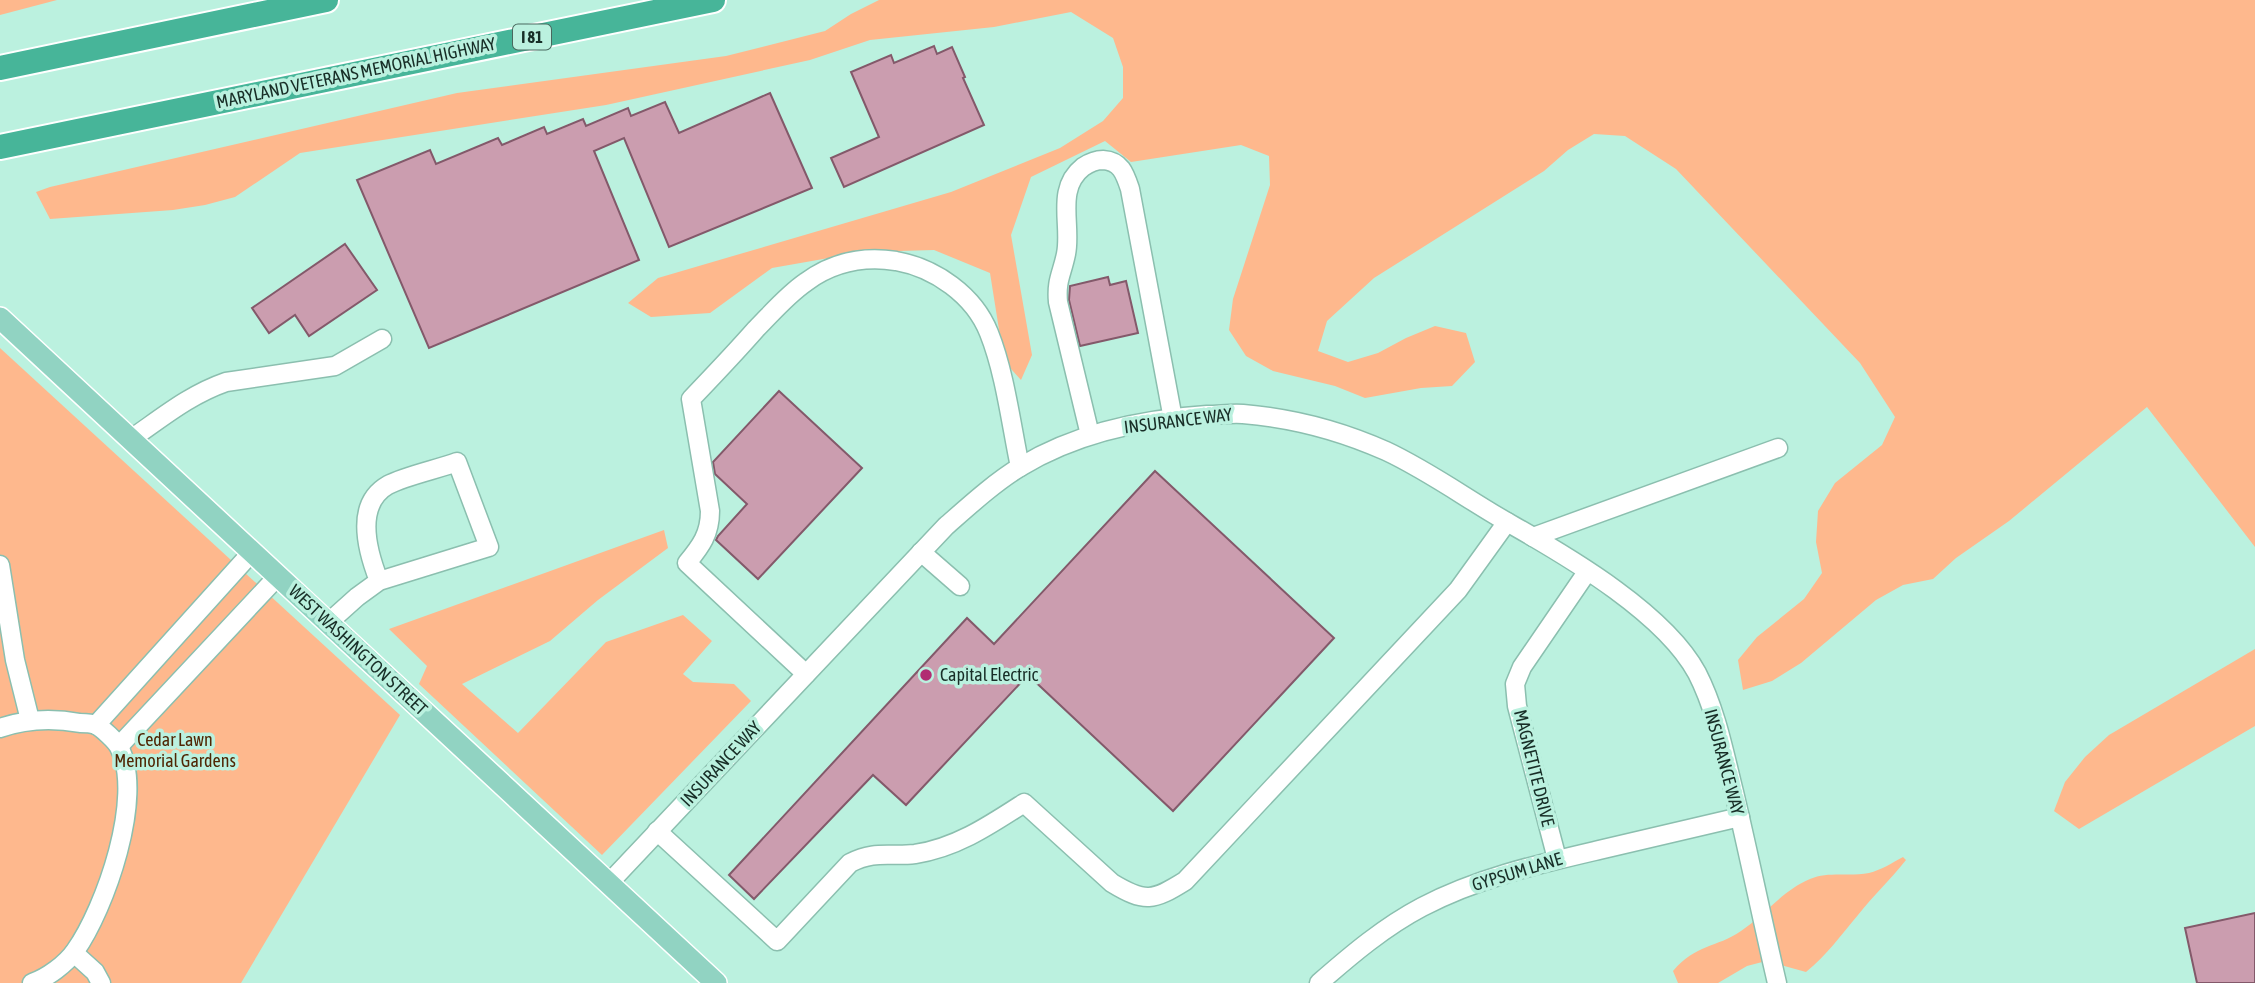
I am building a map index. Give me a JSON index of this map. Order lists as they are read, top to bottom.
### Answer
{
  "streets": {
    "highway": ["I 81", "MARYLAND VETERANS MEMORIAL HIGHWAY"],
    "main road": ["WEST WASHINGTON STREET"],
    "street": ["INSURANCE WAY", "MAGNETITE DRIVE", "GYPSUM LANE"]
  },
  "crossings": [
    ["INSURANCE WAY", "WEST WASHINGTON STREET"],
    ["INSURANCE WAY", "MAGNETITE DRIVE"],
    ["INSURANCE WAY", "GYPSUM LANE"],
    ["MAGNETITE DRIVE", "GYPSUM LANE"]
  ],
  "parks": ["Cedar Lawn Memorial Gardens"],
  "places": ["Capital Electric"]
}
